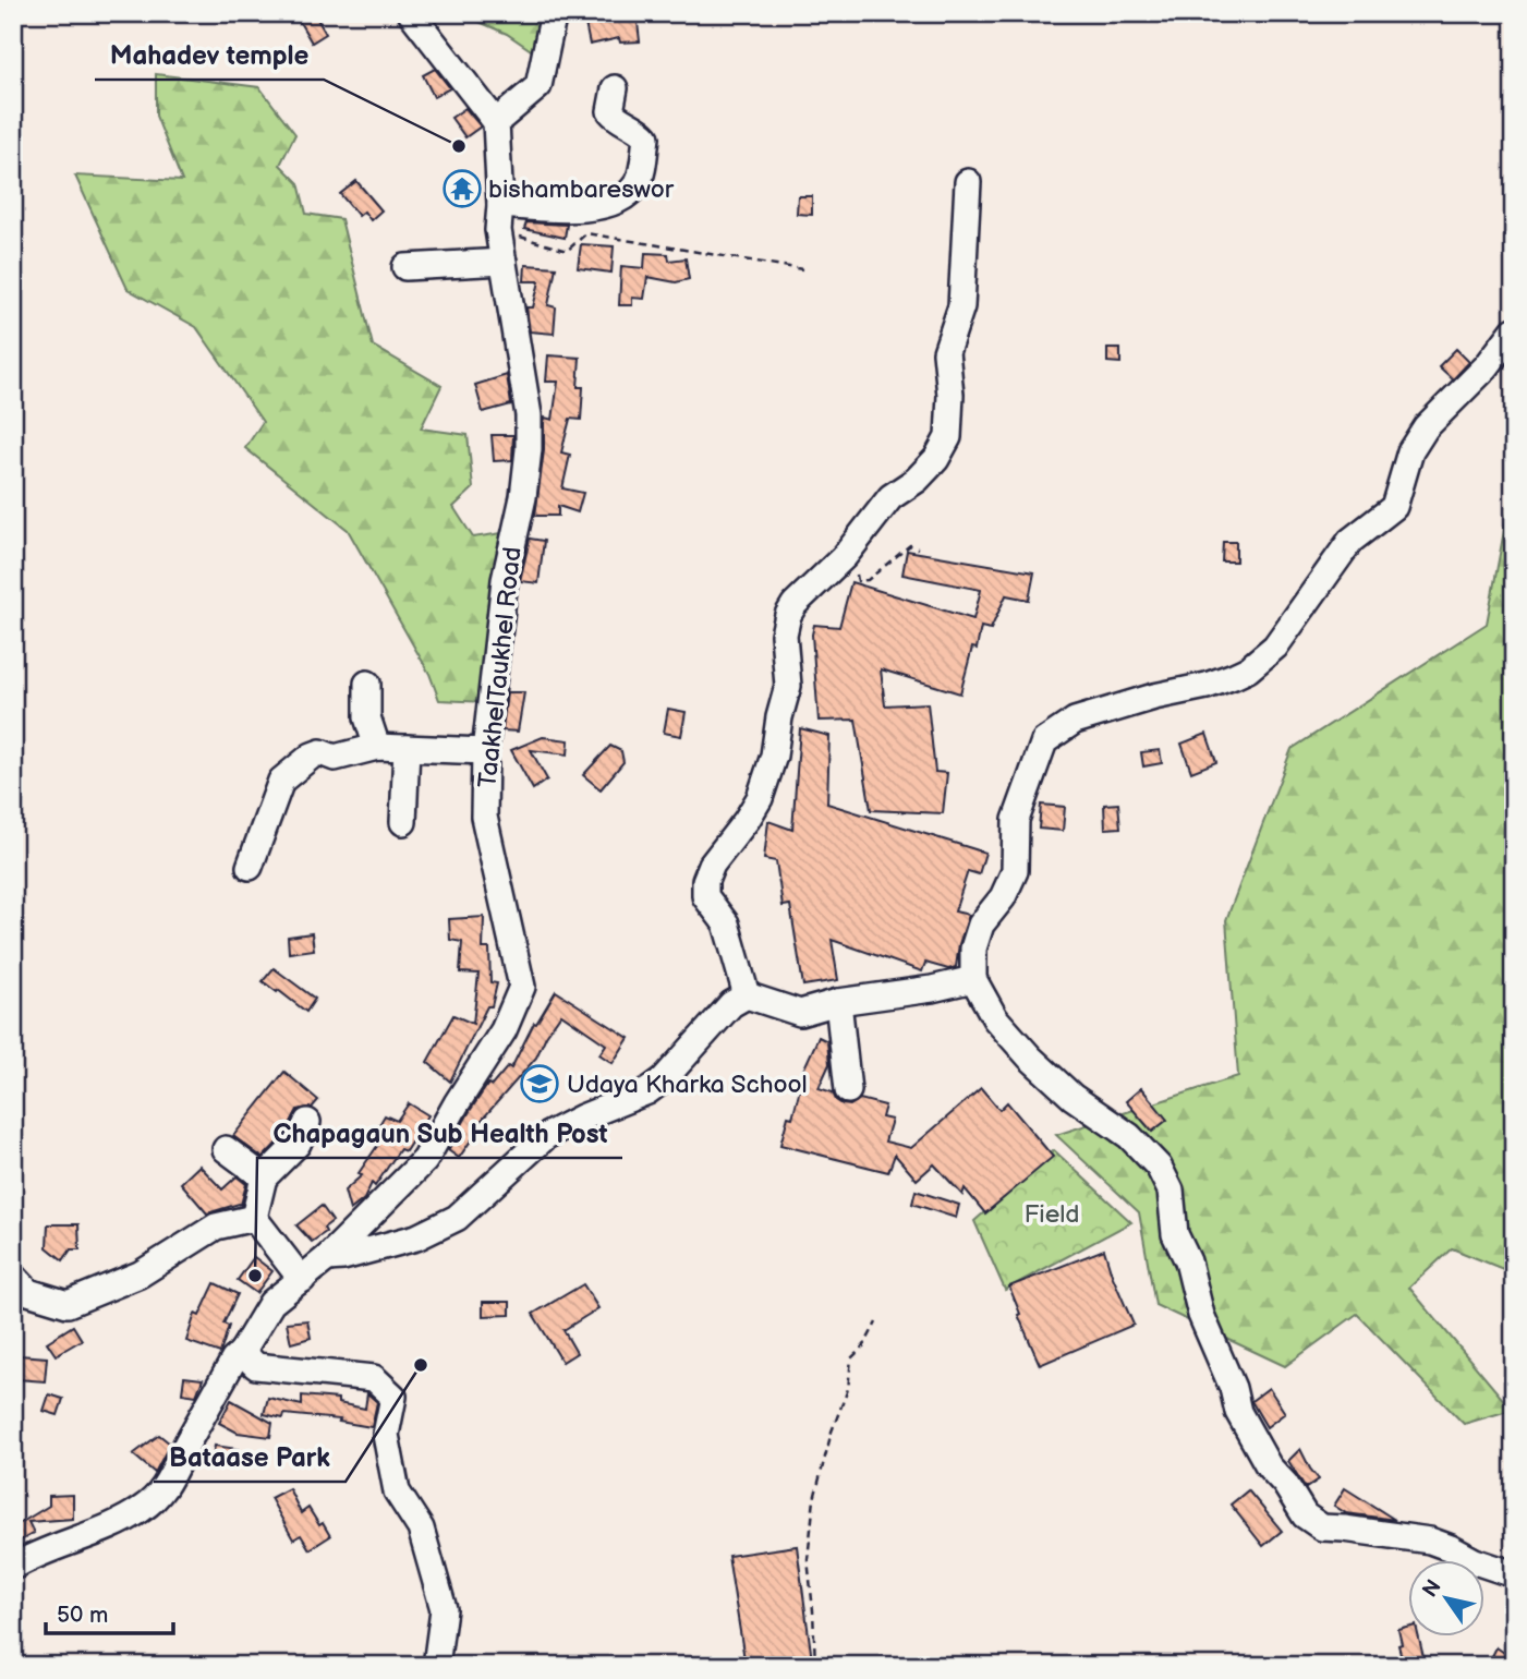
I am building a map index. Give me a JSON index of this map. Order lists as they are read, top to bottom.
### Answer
{
  "streets": {
    "street": ["TaakhelTaukhel Road"]
  },
  "parks": ["Field"],
  "places": {
    "other": ["Mahadev temple", "Chapagaun Sub Health Post", "Bataase Park"],
    "temple": ["bishambareswor"],
    "school or university": ["Udaya Kharka School"]
  },
  "scale_bar": "50 m",
  "north": "top left"
}
